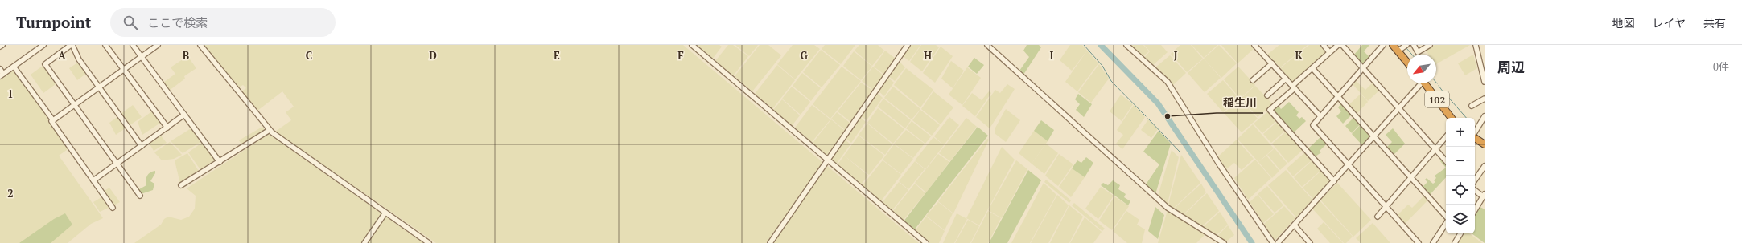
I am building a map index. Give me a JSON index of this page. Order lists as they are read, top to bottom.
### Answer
{
  "streets": {
    "highway": ["102"]
  },
  "places": ["稲生川"],
  "north": "bottom left",
  "page": {
    "header": "Turnpoint",
    "search": "ここで検索",
    "nav": ["地図", "レイヤ", "共有"],
    "heading": ["周辺", "0件"],
    "map_buttons": ["+", "−"]
  },
  "grid": {
    "columns": [
      "A",
      "B",
      "C",
      "D",
      "E",
      "F",
      "G",
      "H",
      "I",
      "J",
      "K"
    ],
    "rows": ["1", "2"]
  }
}
